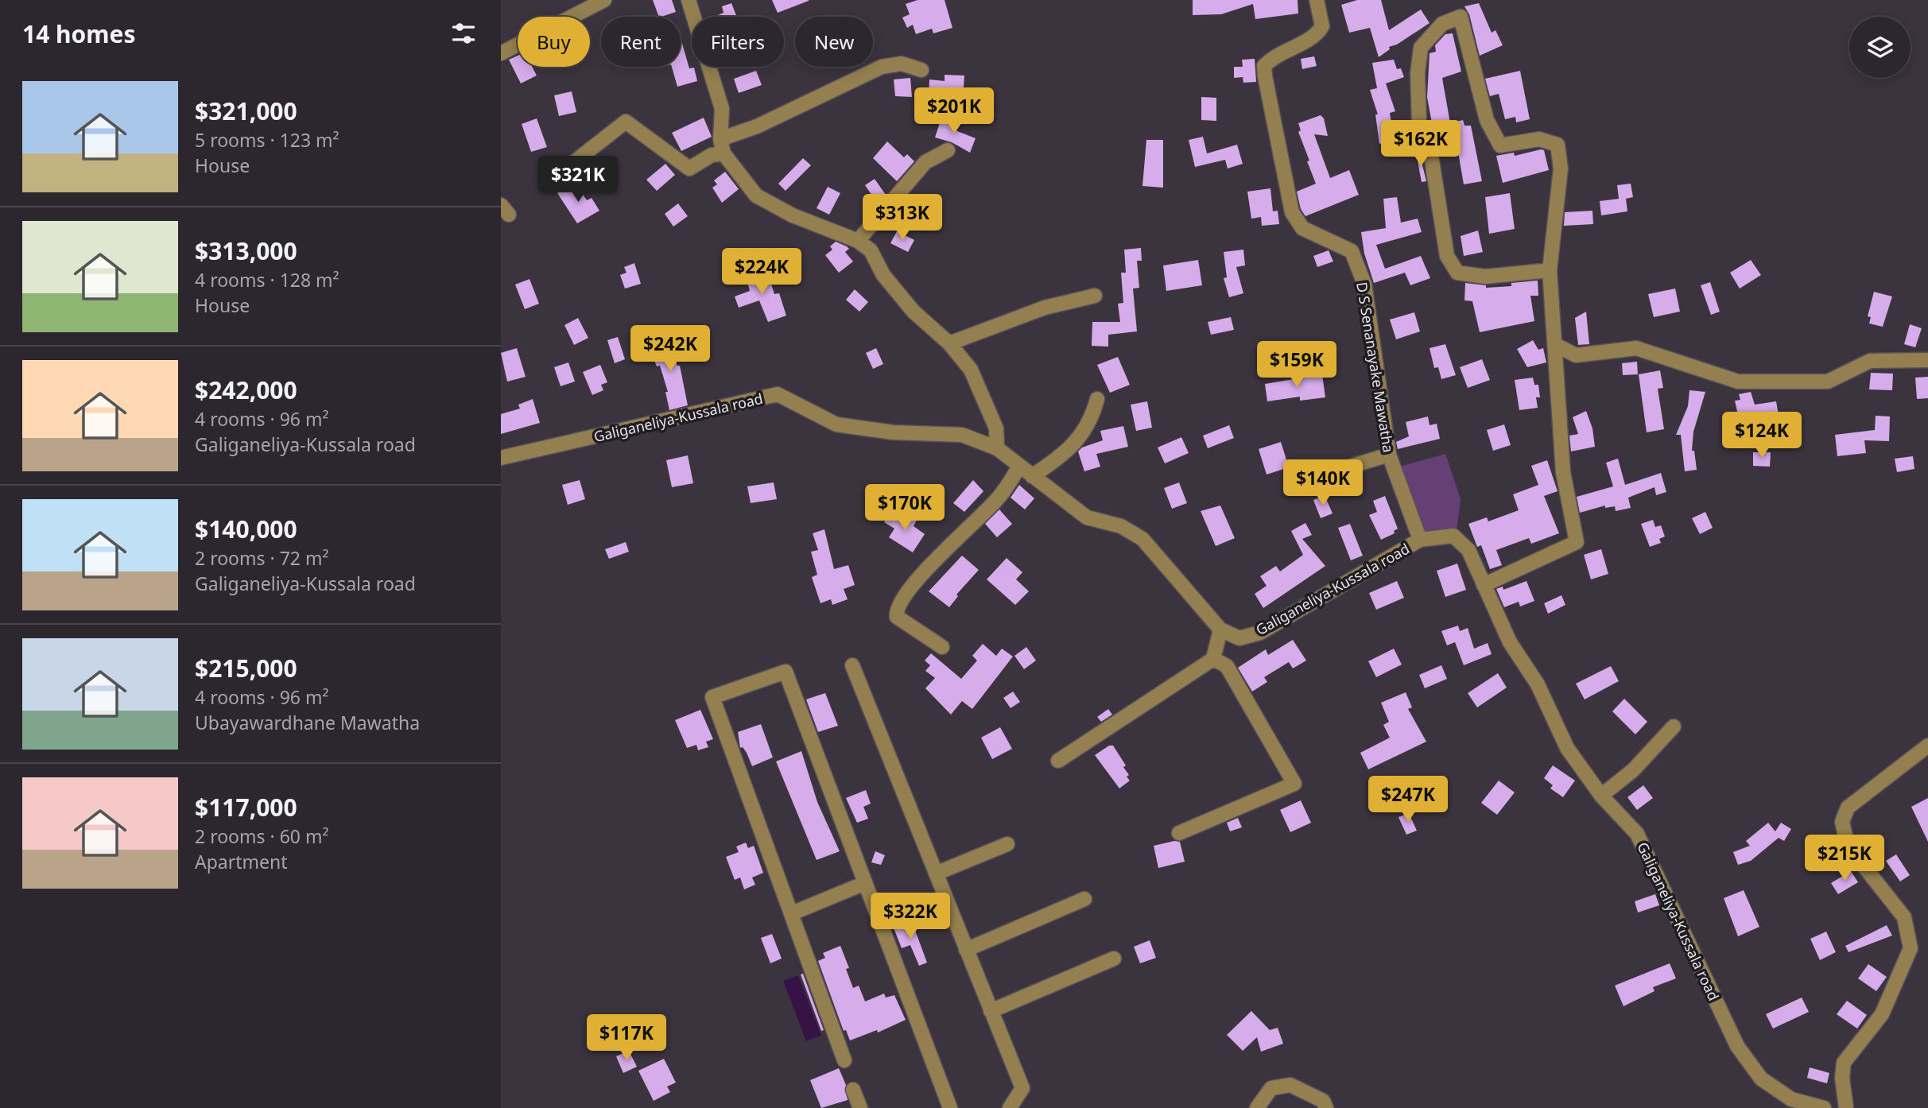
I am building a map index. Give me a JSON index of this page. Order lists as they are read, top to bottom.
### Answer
{
  "streets": {
    "street": ["D S Senanayake Mawatha", "Galiganeliya-Kussala road"]
  },
  "crossings": [
    ["D S Senanayake Mawatha", "Galiganeliya-Kussala road"]
  ],
  "page": {
    "heading": "14 homes",
    "chip": [
      "Buy",
      "Rent",
      "Filters",
      "New"
    ],
    "list": [
      {
        "name": "$321,000",
        "note": "5 rooms · 123 m² · House"
      },
      {
        "name": "$313,000",
        "note": "4 rooms · 128 m² · House"
      },
      {
        "name": "$242,000",
        "note": "4 rooms · 96 m² · Galiganeliya-Kussala road"
      },
      {
        "name": "$140,000",
        "note": "2 rooms · 72 m² · Galiganeliya-Kussala road"
      },
      {
        "name": "$215,000",
        "note": "4 rooms · 96 m² · Ubayawardhane Mawatha"
      },
      {
        "name": "$117,000",
        "note": "2 rooms · 60 m² · Apartment"
      }
    ],
    "price": [
      "$201K",
      "$162K",
      "$321K",
      "$313K",
      "$224K",
      "$242K",
      "$159K",
      "$124K",
      "$140K",
      "$170K",
      "$247K",
      "$215K",
      "$322K",
      "$117K"
    ]
  }
}
